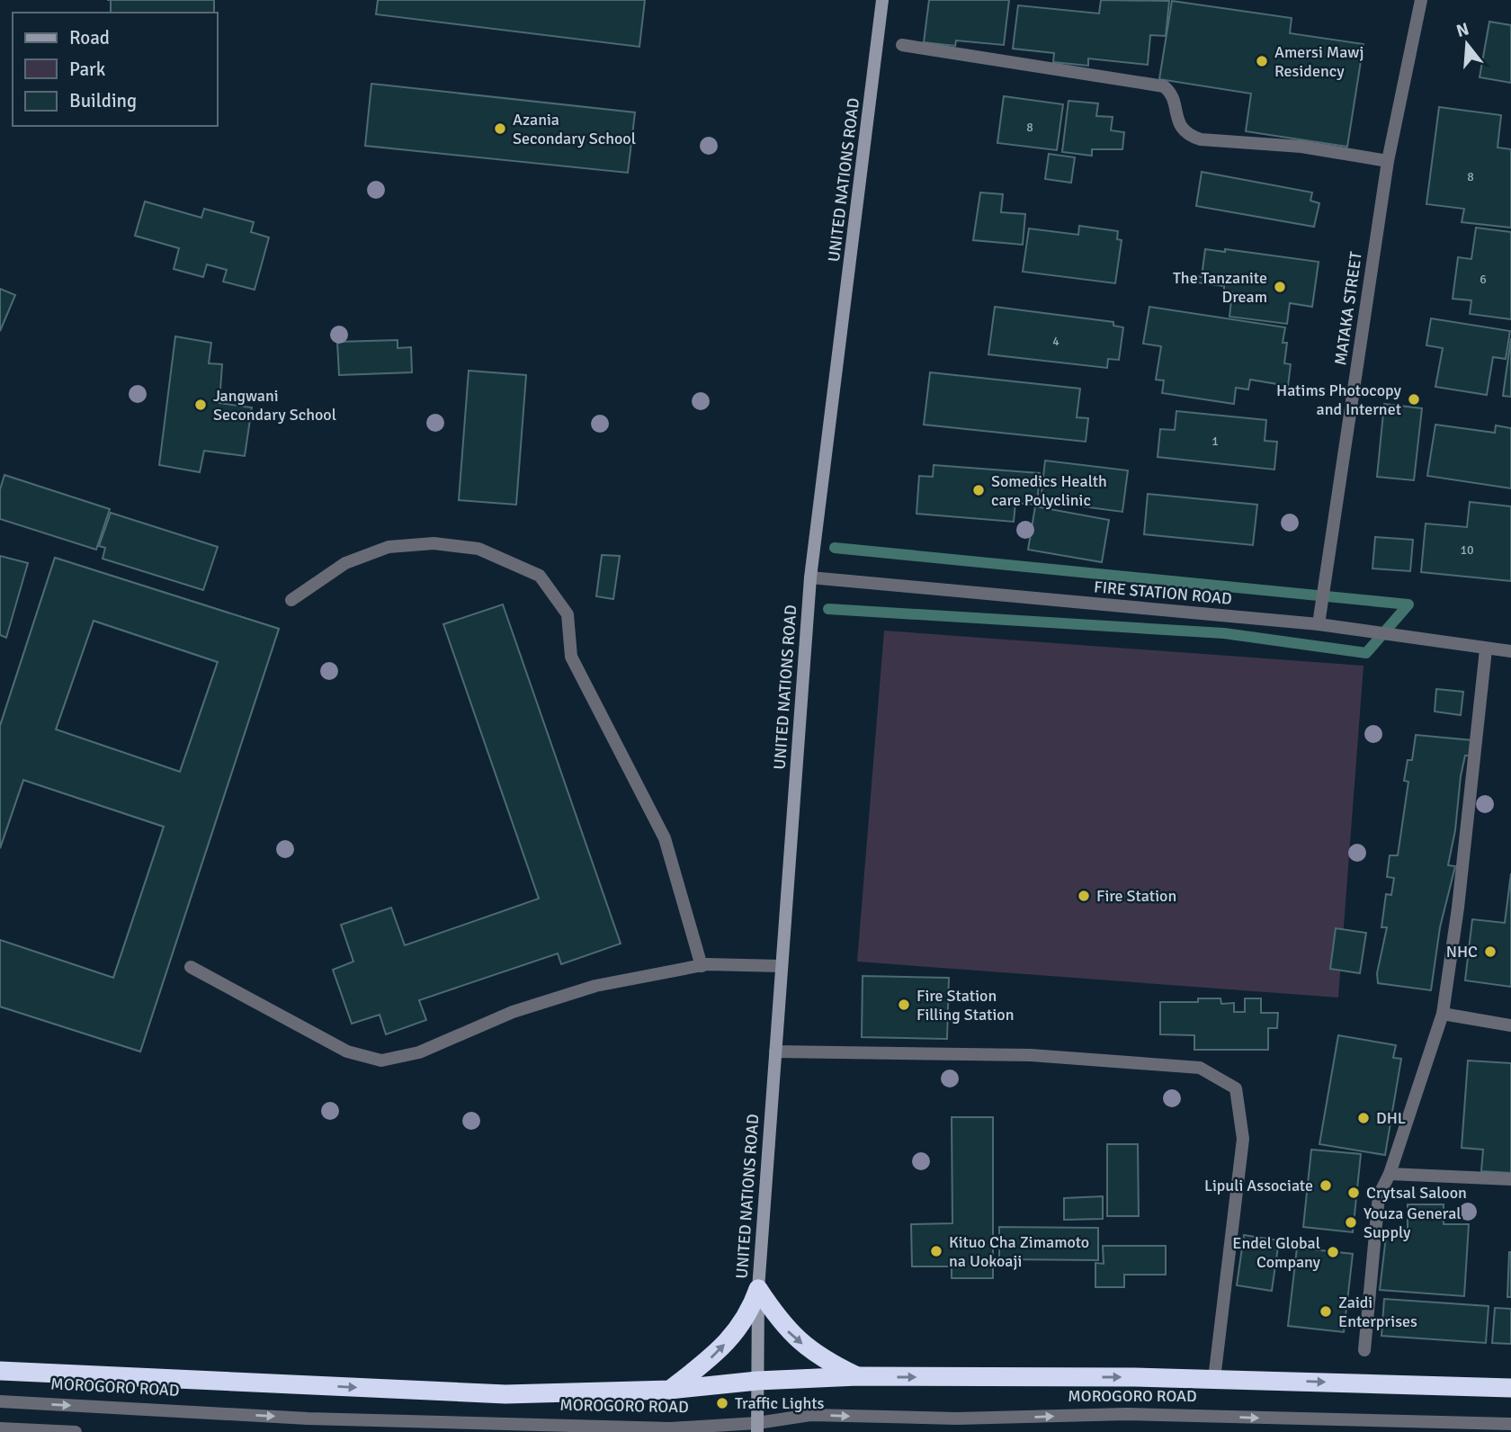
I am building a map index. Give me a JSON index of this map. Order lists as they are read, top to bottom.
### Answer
{
  "streets": {
    "highway": ["MOROGORO ROAD"],
    "street": ["UNITED NATIONS ROAD", "MATAKA STREET", "FIRE STATION ROAD"]
  },
  "crossings": [
    ["UNITED NATIONS ROAD", "FIRE STATION ROAD"],
    ["UNITED NATIONS ROAD", "MOROGORO ROAD"],
    ["MATAKA STREET", "FIRE STATION ROAD"]
  ],
  "one_way": ["MOROGORO ROAD"],
  "places": [
    "Amersi Mawj Residency",
    "Azania Secondary School",
    "The Tanzanite Dream",
    "Hatims Photocopy and Internet",
    "Jangwani Secondary School",
    "Somedics Health care Polyclinic",
    "Fire Station",
    "NHC",
    "Fire Station Filling Station",
    "DHL",
    "Lipuli Associate",
    "Crytsal Saloon",
    "Youza General Supply",
    "Kituo Cha Zimamoto na Uokoaji",
    "Endel Global Company",
    "Zaidi Enterprises",
    "Traffic Lights"
  ],
  "house_numbers": [
    "8",
    "8",
    "6",
    "4",
    "1",
    "10"
  ],
  "legend": ["Road", "Park", "Building"],
  "north": "top"
}
